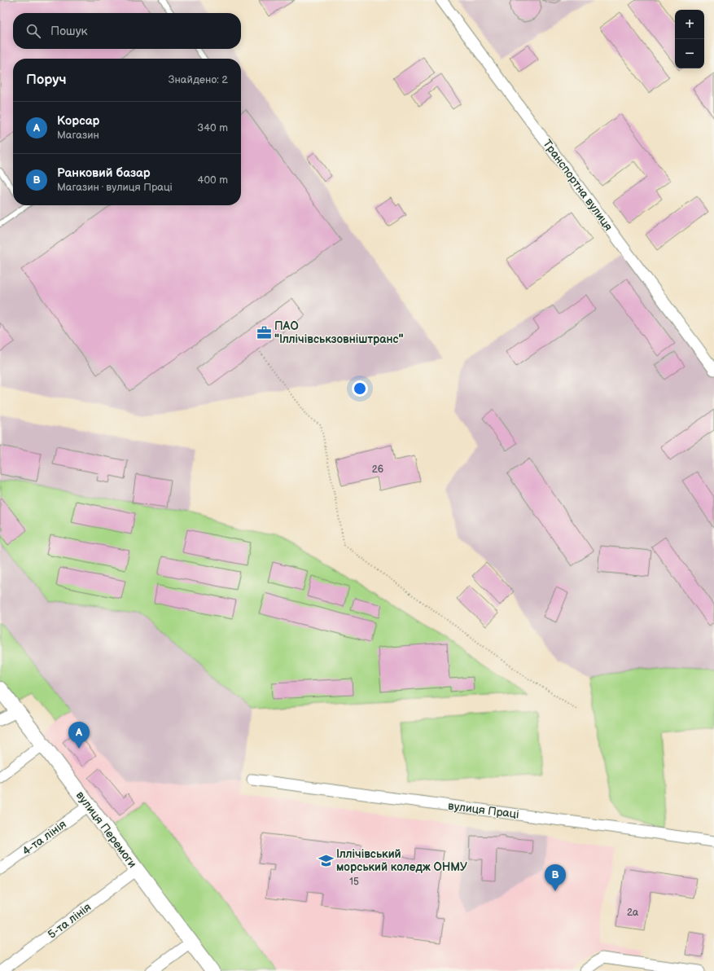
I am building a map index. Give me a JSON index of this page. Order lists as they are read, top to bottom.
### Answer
{
  "streets": {
    "main road": ["вулиця Перемоги"],
    "street": [
      "Транспортна вулиця",
      "вулиця Праці",
      "4-та лінія",
      "5-та лінія"
    ]
  },
  "crossings": [
    ["вулиця Перемоги", "4-та лінія"],
    ["вулиця Перемоги", "5-та лінія"]
  ],
  "places": {
    "office": ["ПАО \"Іллічівськзовніштранс\""],
    "school or university": ["Іллічівський морський коледж ОНМУ"]
  },
  "house_numbers": ["26", "15", "2а"],
  "page": {
    "map_buttons": ["+", "−"],
    "search": "Пошук",
    "heading": ["Поруч", "Знайдено: 2"],
    "list": [
      {
        "mark": "A",
        "name": "Корсар",
        "note": "Магазин",
        "value": "340 m"
      },
      {
        "mark": "B",
        "name": "Ранковий базар",
        "note": "Магазин · вулиця Праці",
        "value": "400 m"
      }
    ],
    "pins": ["A", "B"]
  }
}
